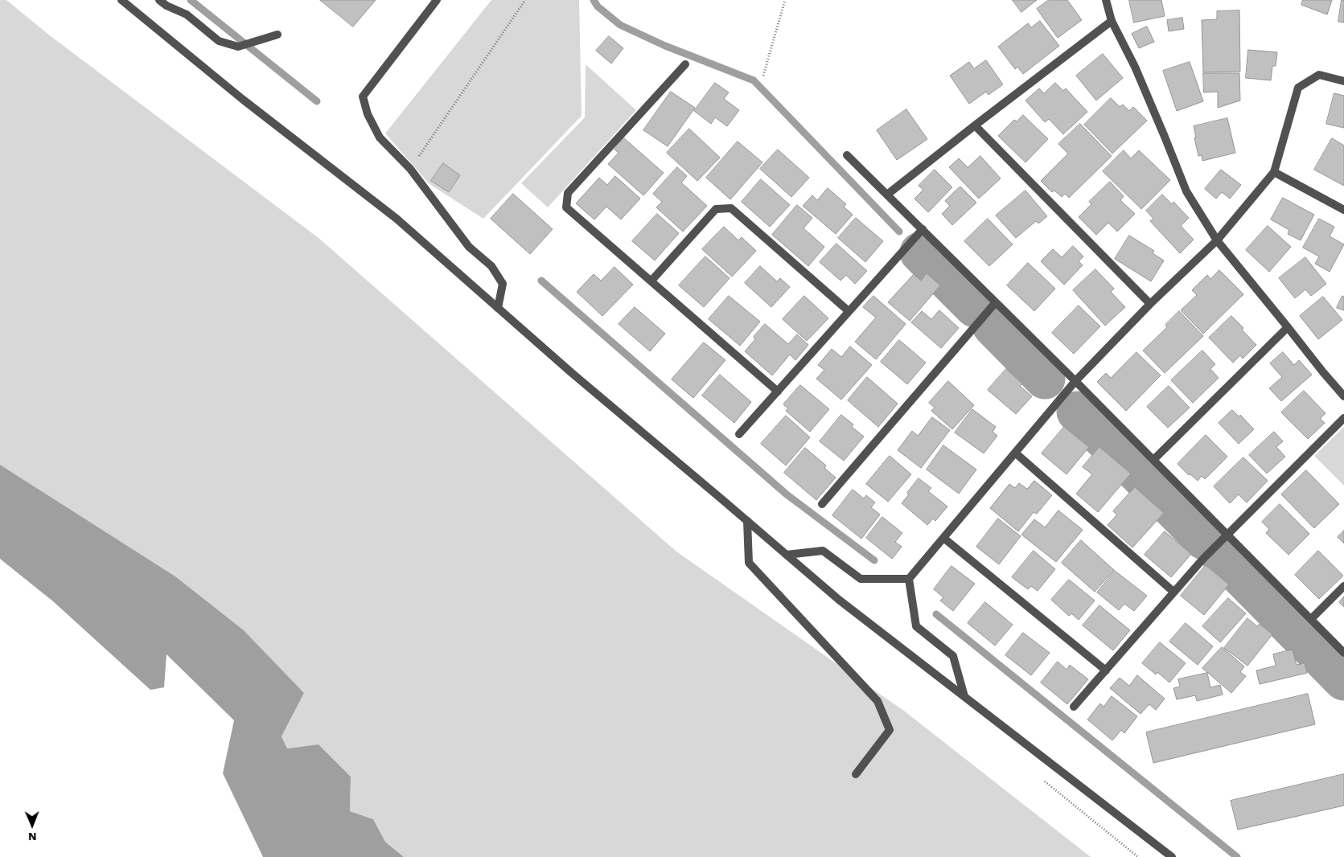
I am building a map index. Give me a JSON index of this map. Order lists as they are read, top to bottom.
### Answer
{
  "north": "bottom"
}
